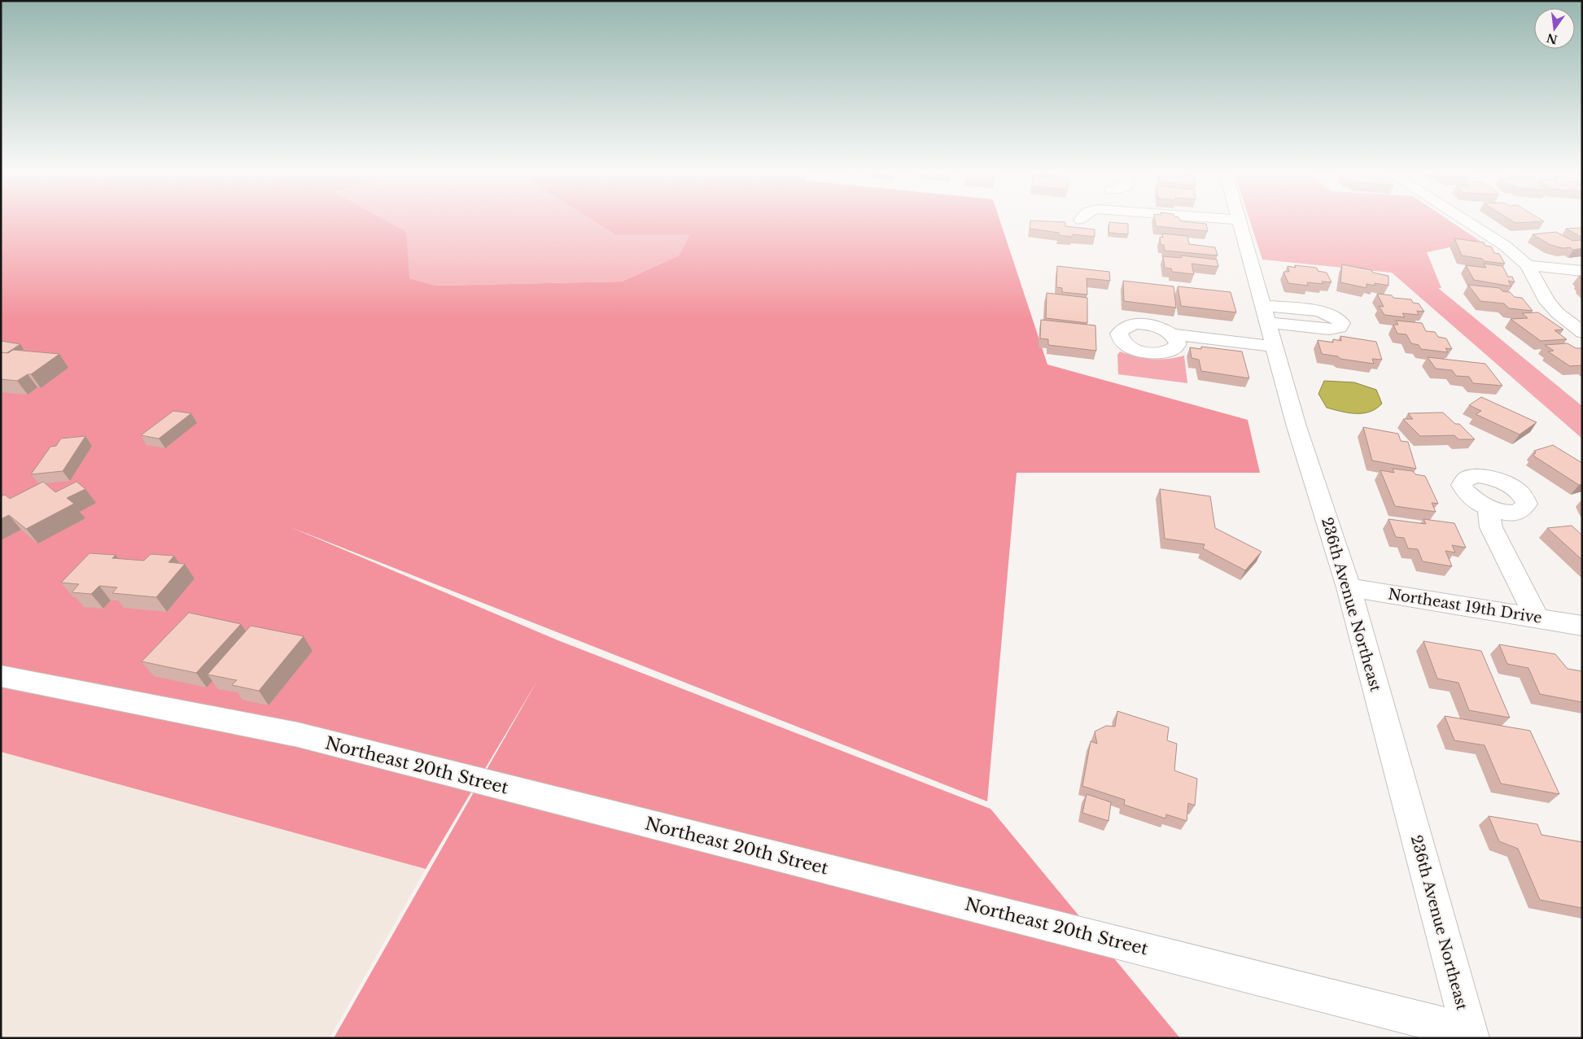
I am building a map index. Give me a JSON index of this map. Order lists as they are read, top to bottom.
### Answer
{
  "streets": {
    "street": ["236th Avenue Northeast", "Northeast 19th Drive", "Northeast 20th Street"]
  },
  "crossings": [
    ["236th Avenue Northeast", "Northeast 19th Drive"],
    ["236th Avenue Northeast", "Northeast 20th Street"]
  ],
  "north": "bottom"
}
